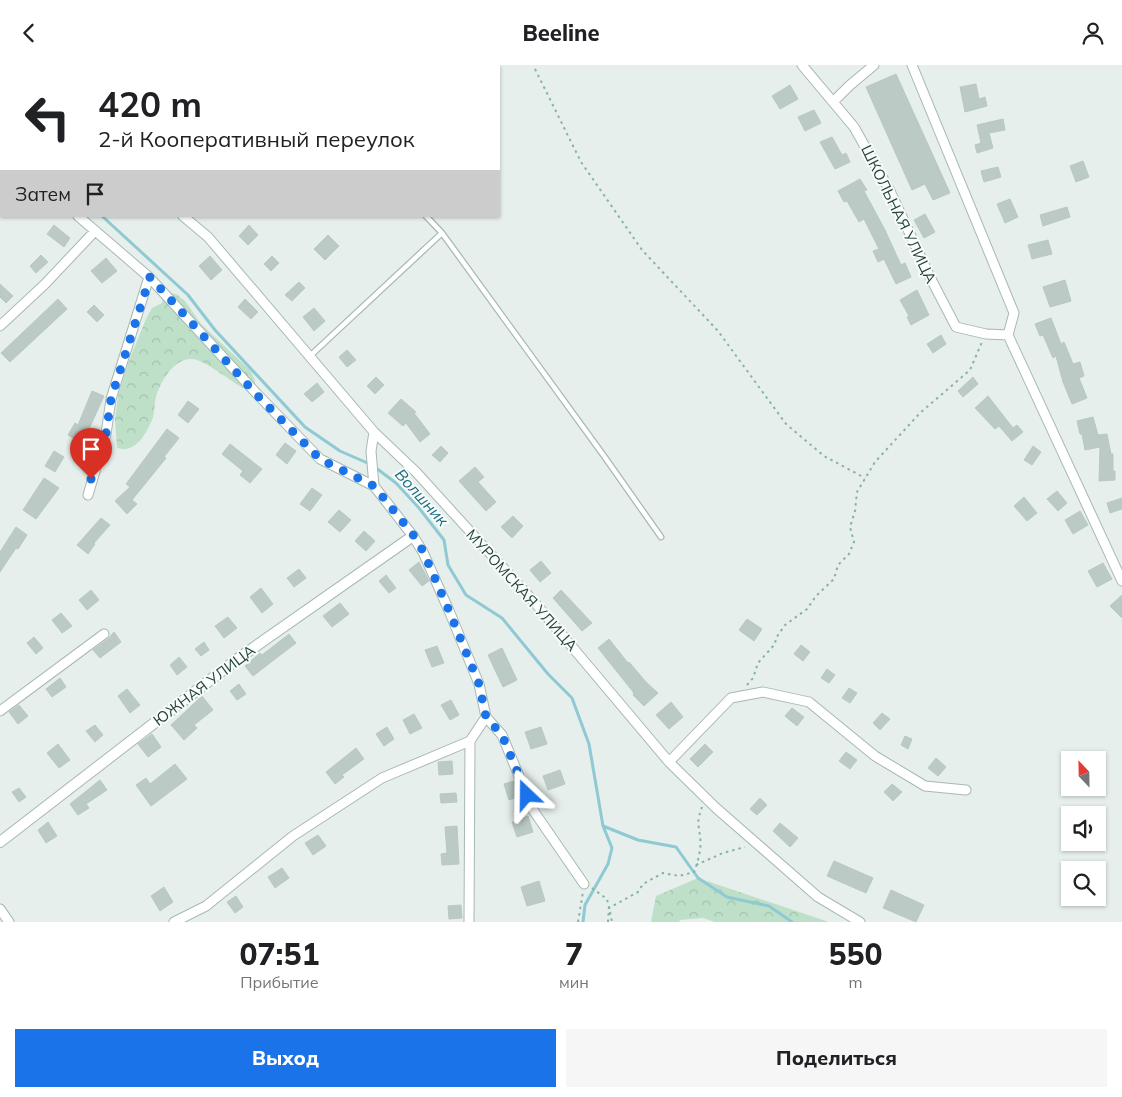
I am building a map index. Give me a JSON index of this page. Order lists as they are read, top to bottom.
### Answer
{
  "streets": {
    "street": ["ШКОЛЬНАЯ УЛИЦА", "МУРОМСКАЯ УЛИЦА", "ЮЖНАЯ УЛИЦА"]
  },
  "water": ["Волшник"],
  "north": "top",
  "page": {
    "header": "Beeline",
    "turn": ["420 m", "2-й Кооперативный переулок"],
    "then": "Затем",
    "eta": [
      "07:51",
      "Прибытие",
      "7",
      "мин",
      "550",
      "m"
    ],
    "buttons": ["Выход", "Поделиться"]
  }
}
